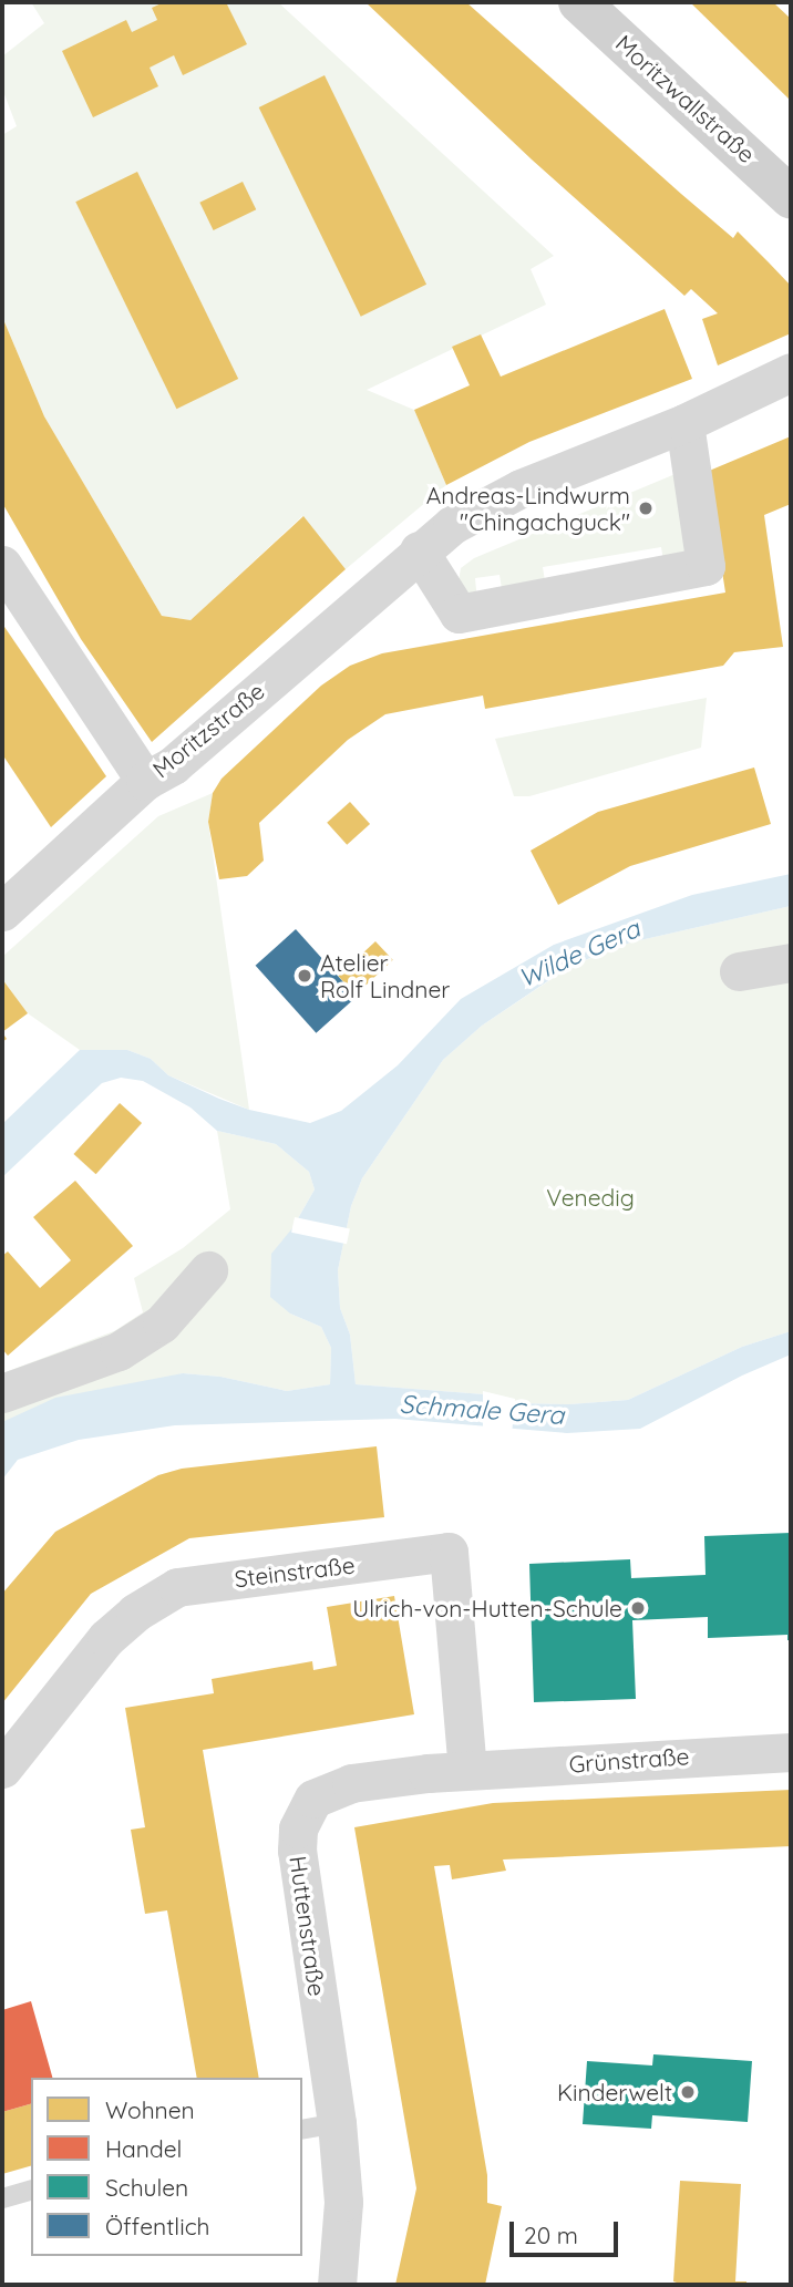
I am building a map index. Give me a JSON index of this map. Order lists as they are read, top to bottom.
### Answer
{
  "streets": {
    "main road": ["Moritzwallstraße"],
    "street": [
      "Moritzstraße",
      "Steinstraße",
      "Grünstraße",
      "Huttenstraße"
    ]
  },
  "crossings": [
    ["Steinstraße", "Grünstraße"],
    ["Steinstraße", "Huttenstraße"],
    ["Grünstraße", "Huttenstraße"]
  ],
  "water": ["Wilde Gera", "Schmale Gera"],
  "parks": ["Venedig"],
  "places": [
    "Andreas-Lindwurm \"Chingachguck\"",
    "Atelier Rolf Lindner",
    "Ulrich-von-Hutten-Schule",
    "Kinderwelt"
  ],
  "legend": [
    "Wohnen",
    "Handel",
    "Schulen",
    "Öffentlich"
  ],
  "scale_bar": "20 m"
}
